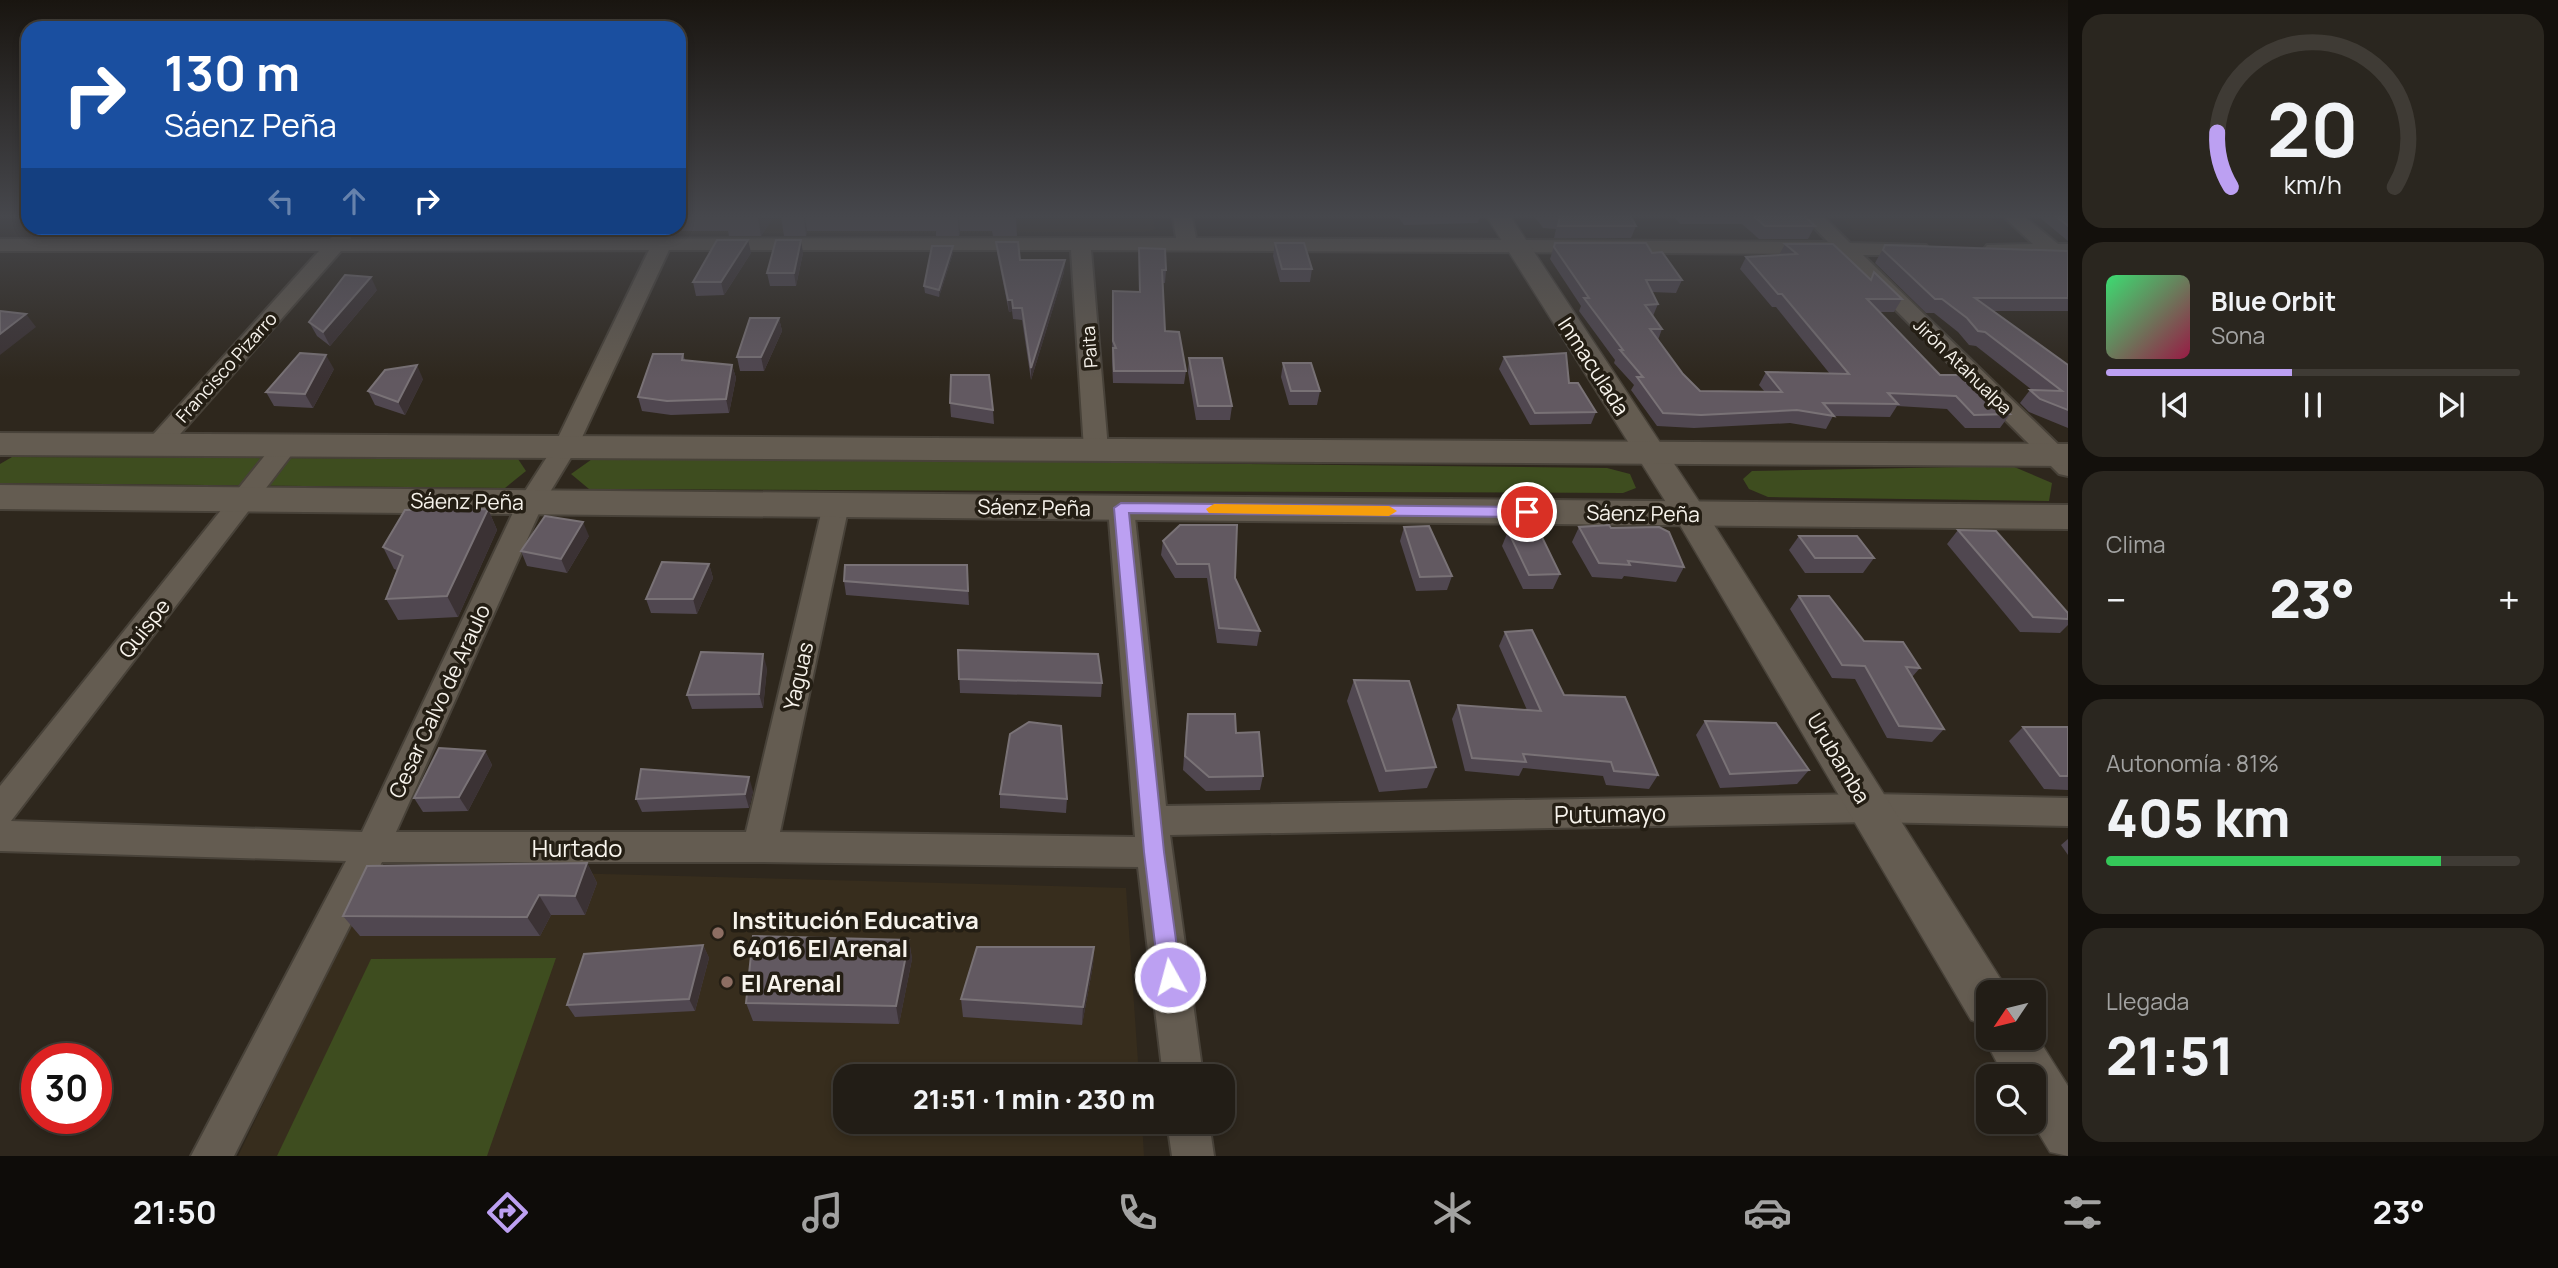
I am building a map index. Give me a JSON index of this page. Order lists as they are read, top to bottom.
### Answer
{
  "streets": {
    "main road": ["Sáenz Peña"],
    "street": [
      "Paita",
      "Inmaculada",
      "Jirón Atahualpa",
      "Francisco Pizarro",
      "Quispe",
      "Yaguas",
      "Cesar Calvo de Araulo",
      "Urubamba",
      "Putumayo",
      "Hurtado"
    ]
  },
  "crossings": [
    ["Inmaculada", "Sáenz Peña"],
    ["Inmaculada", "Urubamba"],
    ["Sáenz Peña", "Quispe"],
    ["Sáenz Peña", "Yaguas"],
    ["Sáenz Peña", "Cesar Calvo de Araulo"],
    ["Sáenz Peña", "Urubamba"],
    ["Yaguas", "Hurtado"],
    ["Cesar Calvo de Araulo", "Hurtado"],
    ["Urubamba", "Putumayo"],
    ["Putumayo", "Hurtado"]
  ],
  "places": ["Institución Educativa 64016 El Arenal", "El Arenal"],
  "north": "bottom left",
  "page": {
    "turn": ["130 m", "Sáenz Peña"],
    "song": ["Blue Orbit", "Sona"],
    "tile": [
      "Clima",
      ["Autonomía · 81%", "405 km"],
      ["Llegada", "21:51"]
    ],
    "heat": ["−", "23°", "+"],
    "limit": "30",
    "trip": "21:51 · 1 min · 230 m",
    "tabs": ["21:50", "23°"],
    "gauge": ["20", "km/h"]
  }
}
